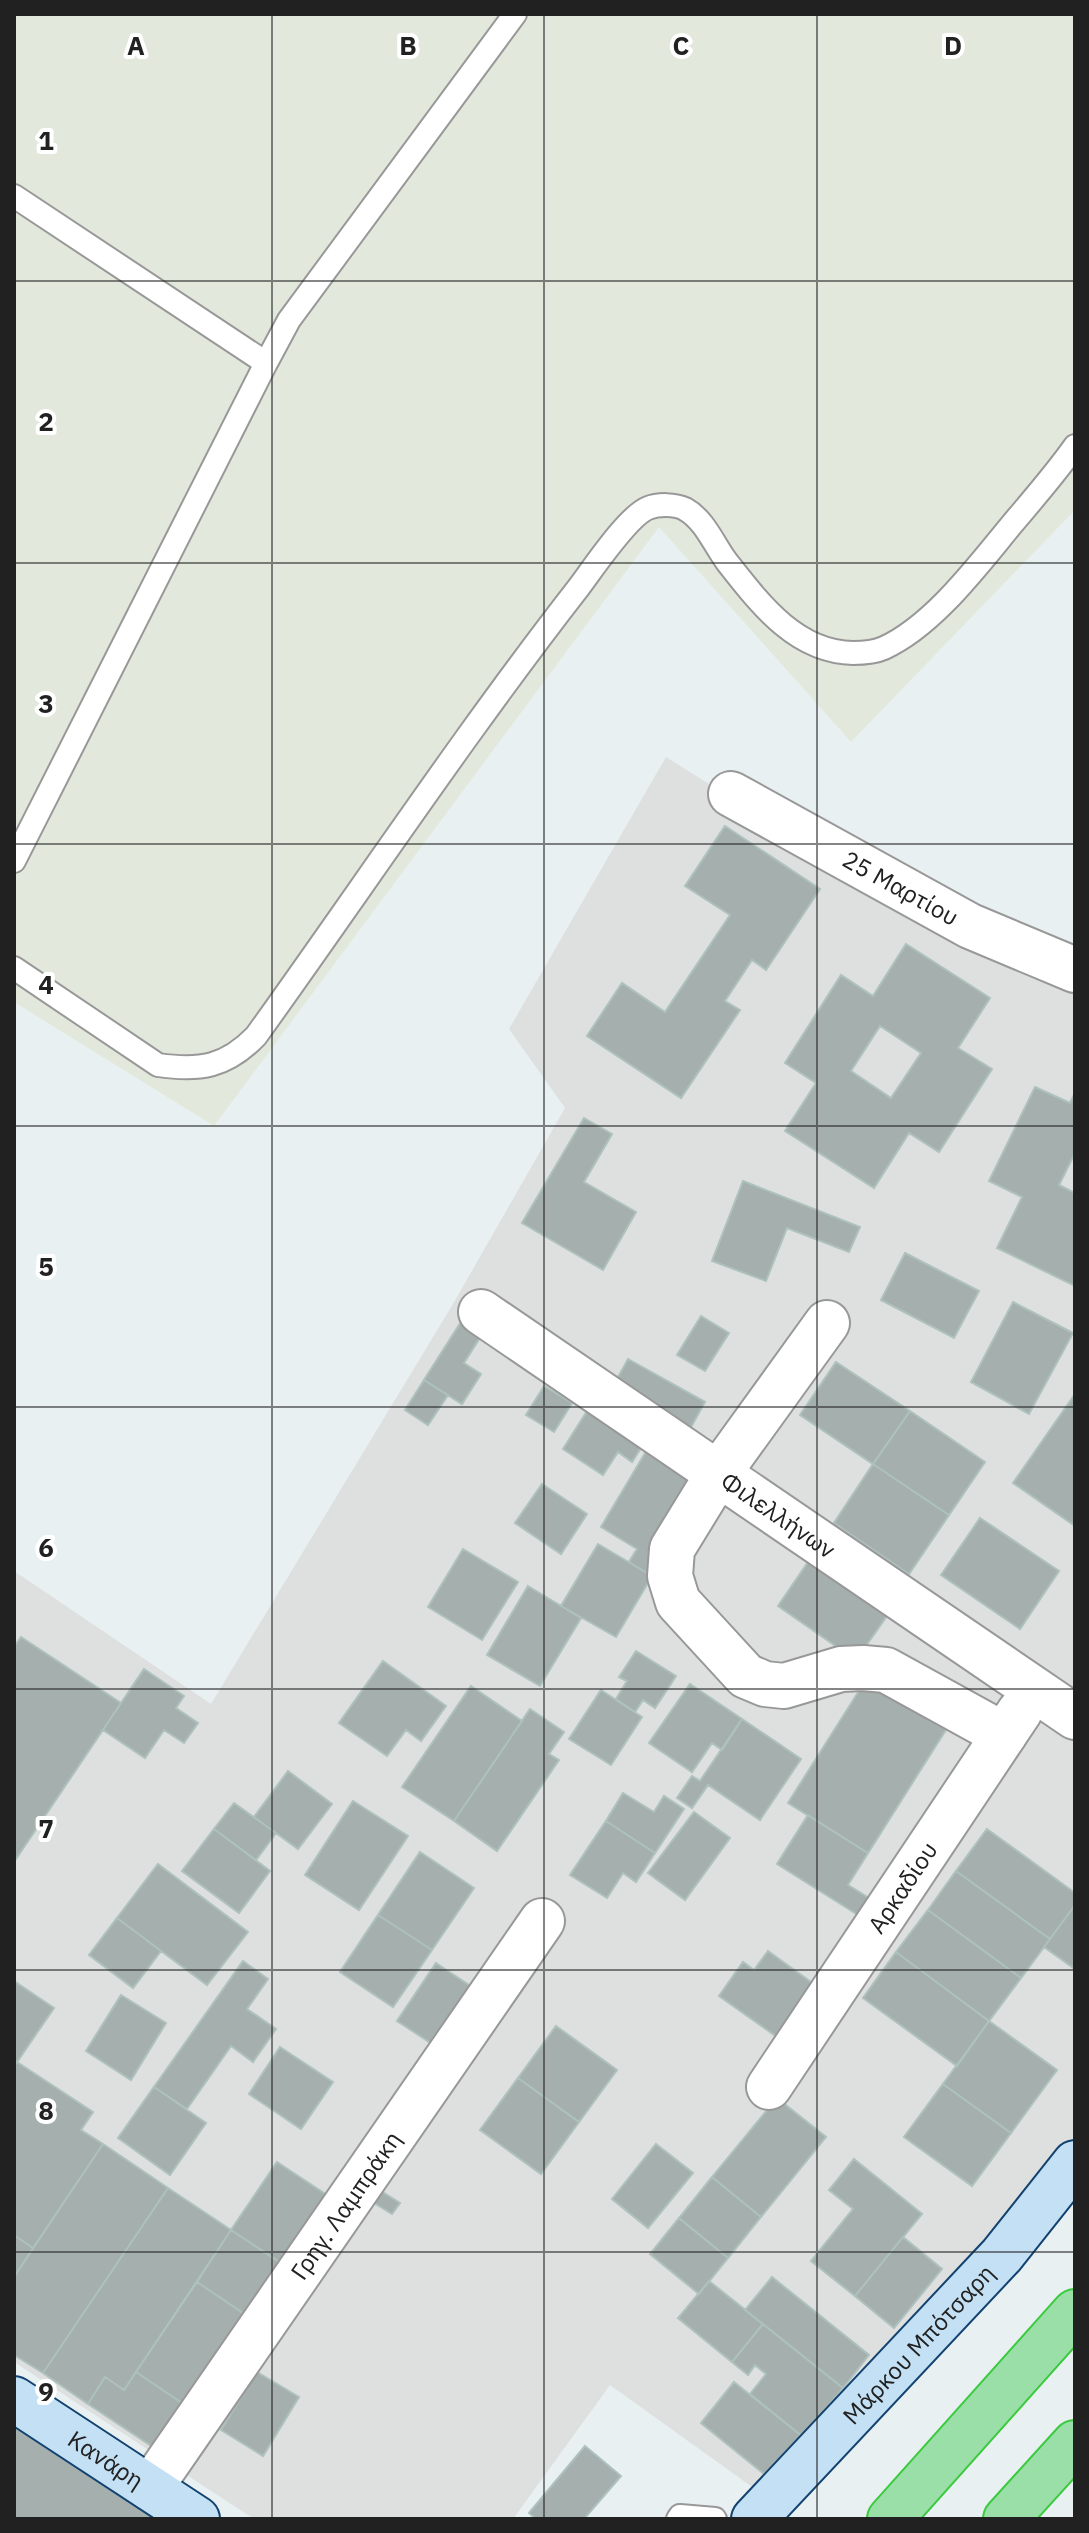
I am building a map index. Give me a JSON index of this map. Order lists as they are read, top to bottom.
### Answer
{
  "streets": {
    "main road": ["Μάρκου Μπότσαρη", "Κανάρη"],
    "street": [
      "25 Μαρτίου",
      "Φιλελλήνων",
      "Αρκαδίου",
      "Γρηγ. Λαμπράκη"
    ]
  },
  "crossings": [
    ["Φιλελλήνων", "Αρκαδίου"],
    ["Γρηγ. Λαμπράκη", "Κανάρη"]
  ],
  "grid": {
    "columns": [
      "A",
      "B",
      "C",
      "D"
    ],
    "rows": [
      "1",
      "2",
      "3",
      "4",
      "5",
      "6",
      "7",
      "8",
      "9"
    ]
  }
}
